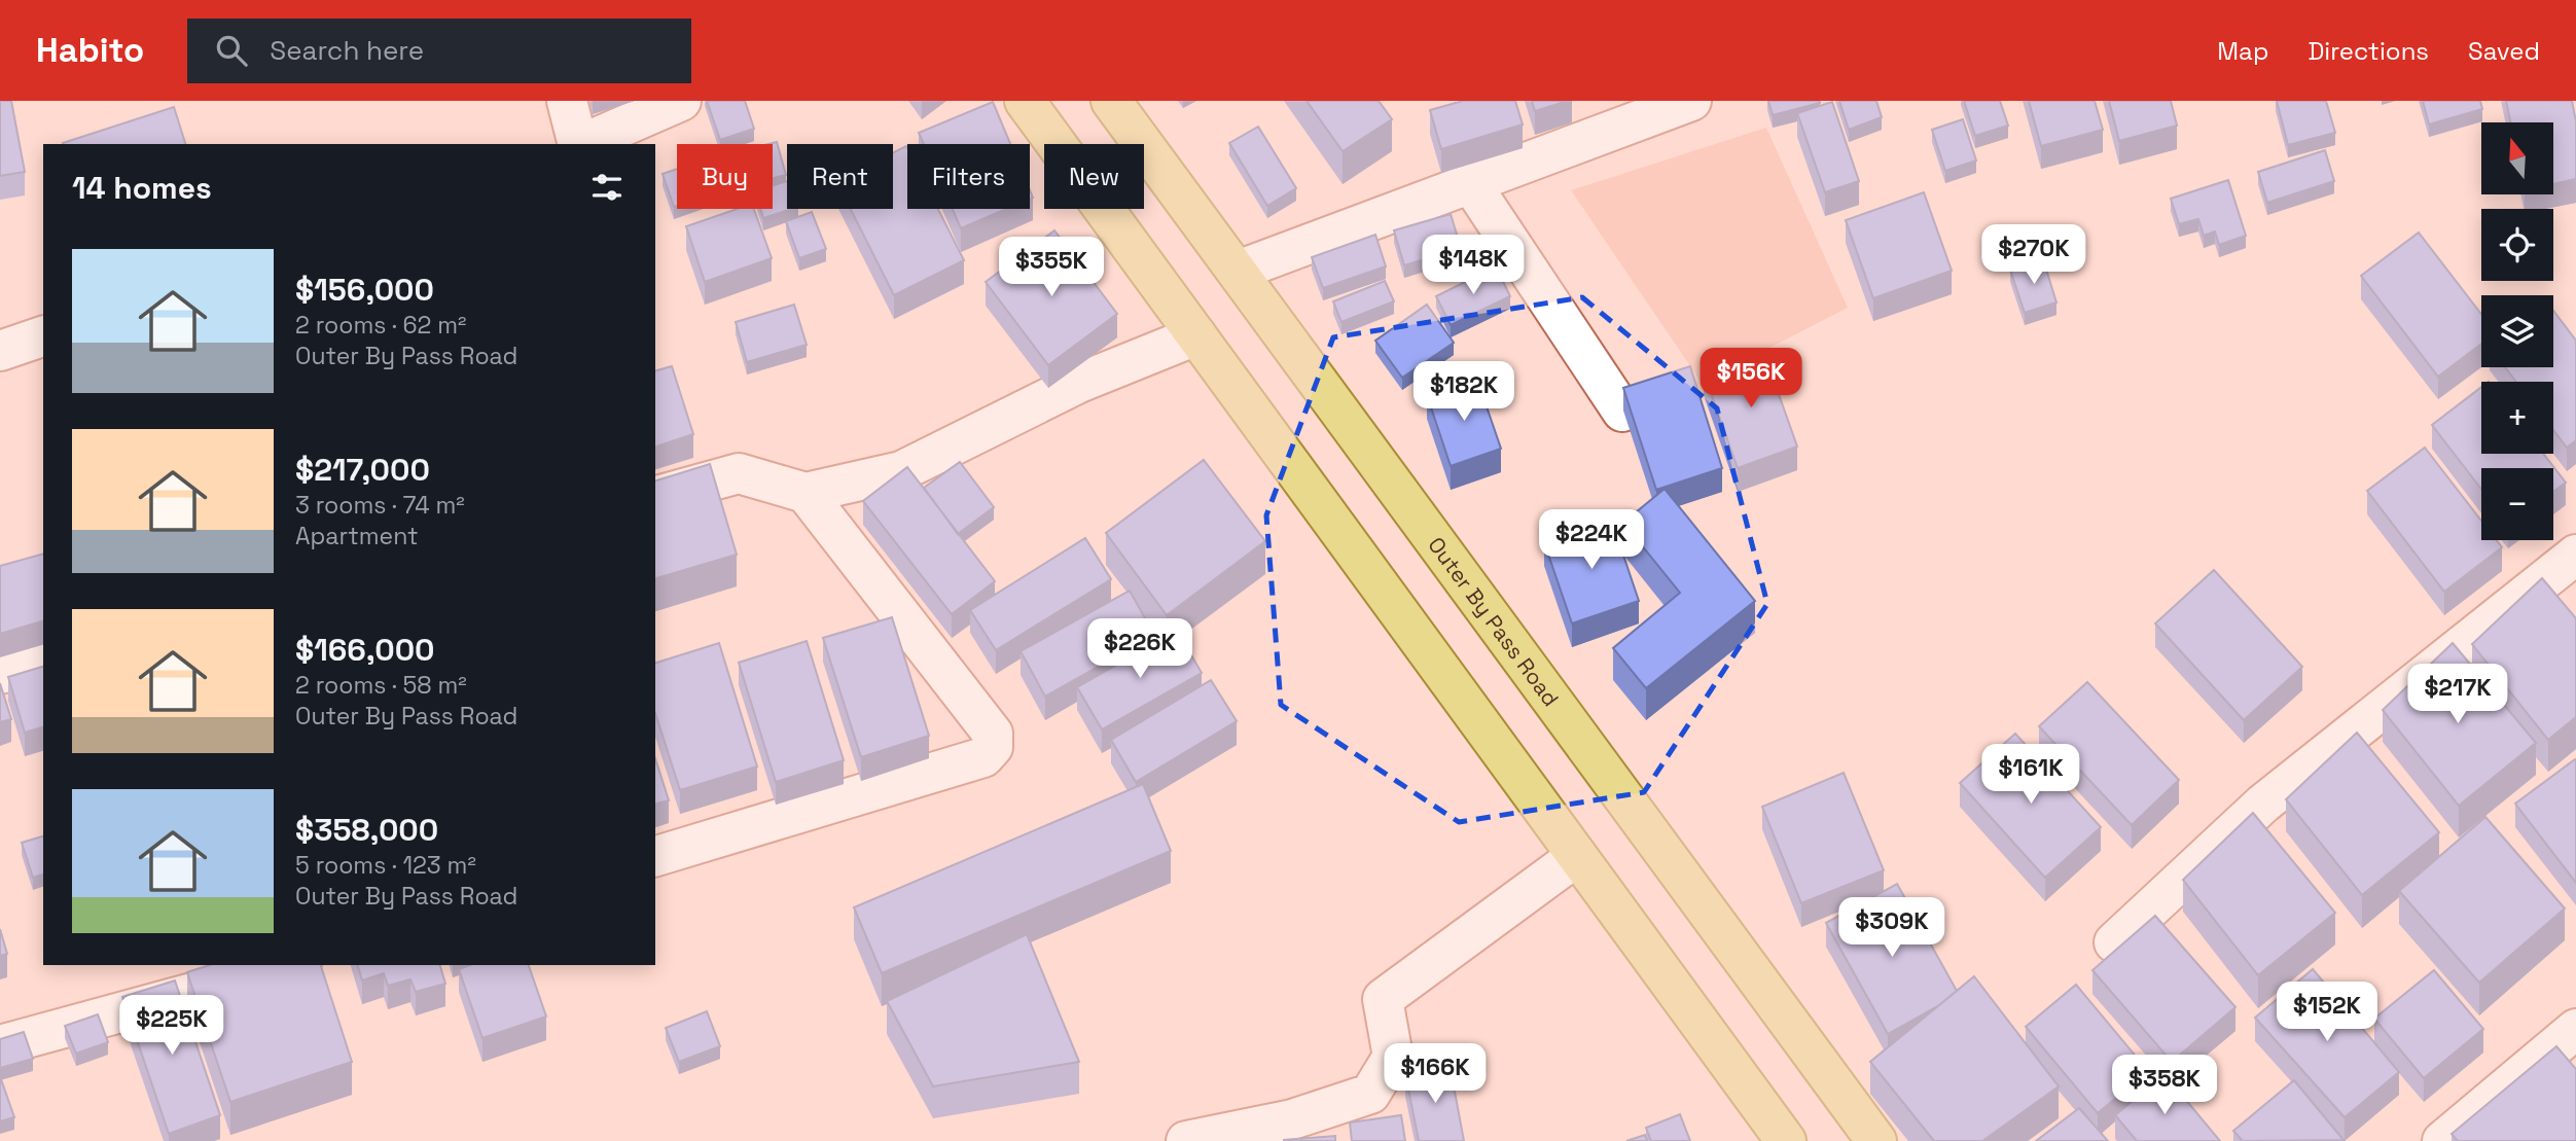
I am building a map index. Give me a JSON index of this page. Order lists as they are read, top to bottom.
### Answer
{
  "streets": {
    "main road": ["Outer By Pass Road"]
  },
  "north": "top",
  "page": {
    "header": "Habito",
    "search": "Search here",
    "nav": ["Map", "Directions", "Saved"],
    "map_buttons": ["+", "−"],
    "chip": [
      "Buy",
      "Rent",
      "Filters",
      "New"
    ],
    "heading": "14 homes",
    "price": [
      "$270K",
      "$148K",
      "$355K",
      "$156K",
      "$182K",
      "$224K",
      "$226K",
      "$217K",
      "$161K",
      "$309K",
      "$152K",
      "$225K",
      "$166K",
      "$358K"
    ],
    "list": [
      {
        "name": "$156,000",
        "note": "2 rooms · 62 m² · Outer By Pass Road"
      },
      {
        "name": "$217,000",
        "note": "3 rooms · 74 m² · Apartment"
      },
      {
        "name": "$166,000",
        "note": "2 rooms · 58 m² · Outer By Pass Road"
      },
      {
        "name": "$358,000",
        "note": "5 rooms · 123 m² · Outer By Pass Road"
      }
    ]
  }
}
